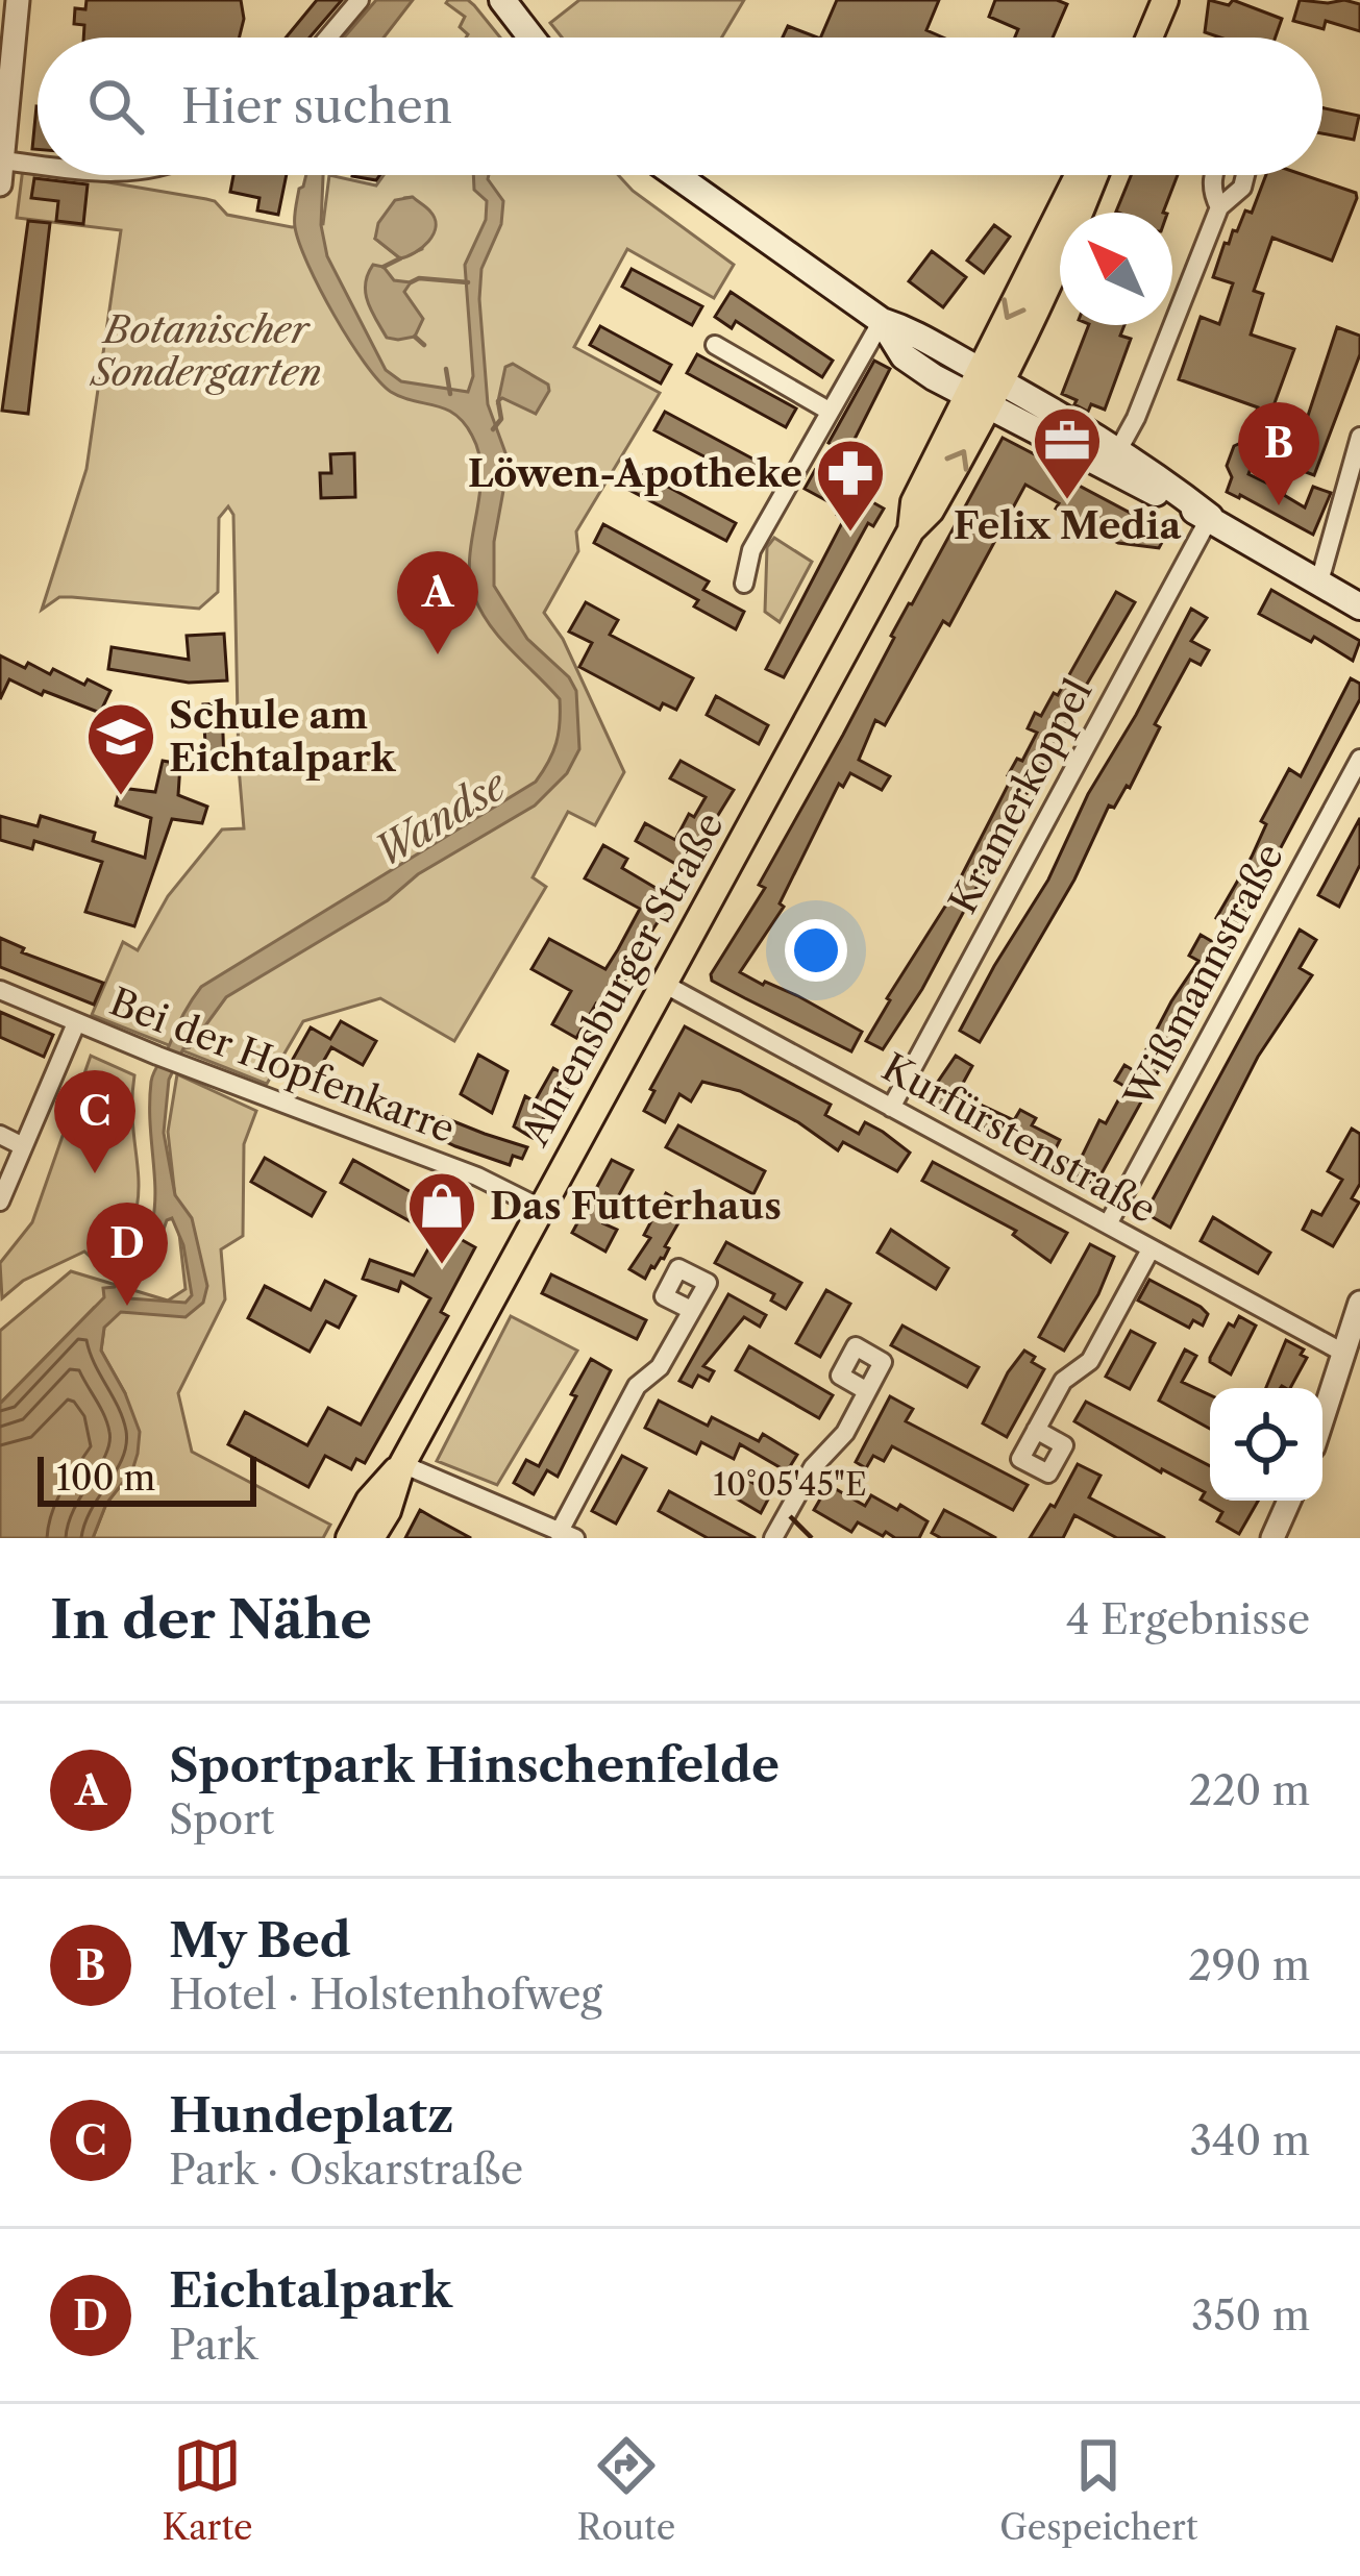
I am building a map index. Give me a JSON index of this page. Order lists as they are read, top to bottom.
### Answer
{
  "streets": {
    "main road": ["Ahrensburger Straße"],
    "street": [
      "Kramerkoppel",
      "Wißmannstraße",
      "Bei der Hopfenkarre",
      "Kurfürstenstraße"
    ]
  },
  "crossings": [
    ["Kramerkoppel", "Kurfürstenstraße"],
    ["Wißmannstraße", "Kurfürstenstraße"],
    ["Ahrensburger Straße", "Bei der Hopfenkarre"],
    ["Ahrensburger Straße", "Kurfürstenstraße"]
  ],
  "water": ["Wandse"],
  "parks": ["Botanischer Sondergarten"],
  "places": {
    "office": ["Felix Media"],
    "pharmacy": ["Löwen-Apotheke"],
    "school or university": ["Schule am Eichtalpark"],
    "shop": ["Das Futterhaus"]
  },
  "scale_bar": "100 m",
  "north": "top left",
  "page": {
    "search": "Hier suchen",
    "pins": [
      "B",
      "A",
      "C",
      "D"
    ],
    "scale": "100 m",
    "heading": ["In der Nähe", "4 Ergebnisse"],
    "list": [
      {
        "mark": "A",
        "name": "Sportpark Hinschenfelde",
        "note": "Sport",
        "value": "220 m"
      },
      {
        "mark": "B",
        "name": "My Bed",
        "note": "Hotel · Holstenhofweg",
        "value": "290 m"
      },
      {
        "mark": "C",
        "name": "Hundeplatz",
        "note": "Park · Oskarstraße",
        "value": "340 m"
      },
      {
        "mark": "D",
        "name": "Eichtalpark",
        "note": "Park",
        "value": "350 m"
      }
    ],
    "nav": ["Karte", "Route", "Gespeichert"]
  },
  "coordinates": ["10°05'45\"E"]
}
